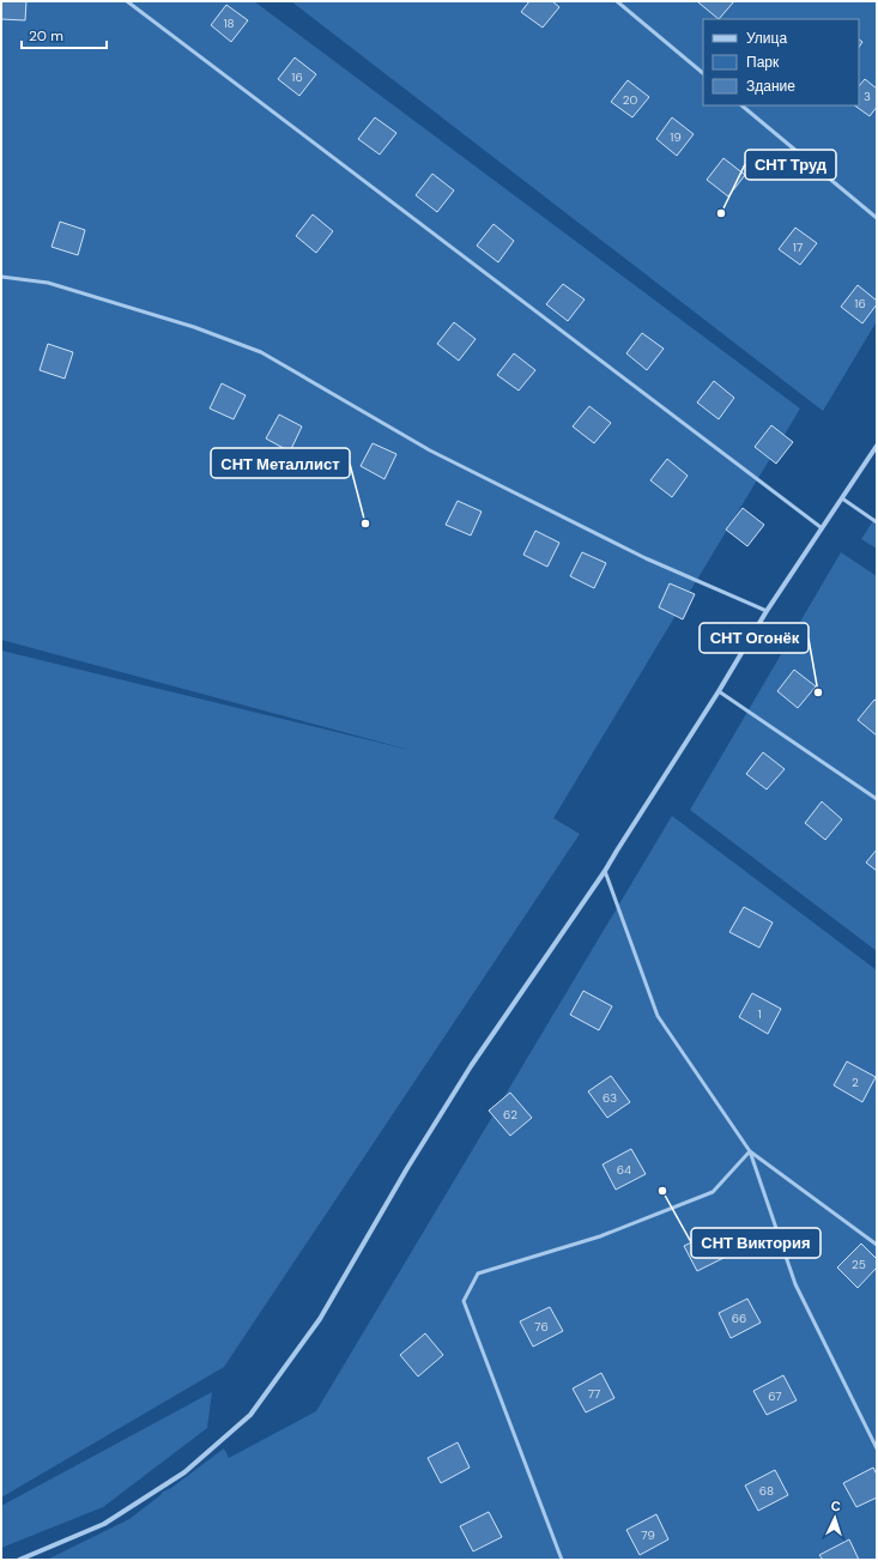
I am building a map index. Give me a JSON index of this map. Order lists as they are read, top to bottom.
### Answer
{
  "places": [
    "СНТ Труд",
    "СНТ Металлист",
    "СНТ Огонёк",
    "СНТ Виктория"
  ],
  "house_numbers": [
    "18",
    "16",
    "3",
    "20",
    "19",
    "17",
    "16",
    "1",
    "2",
    "63",
    "62",
    "64",
    "25",
    "66",
    "76",
    "77",
    "67",
    "68",
    "79"
  ],
  "legend": ["Улица", "Парк", "Здание"],
  "scale_bar": "20 m",
  "north": "top"
}
